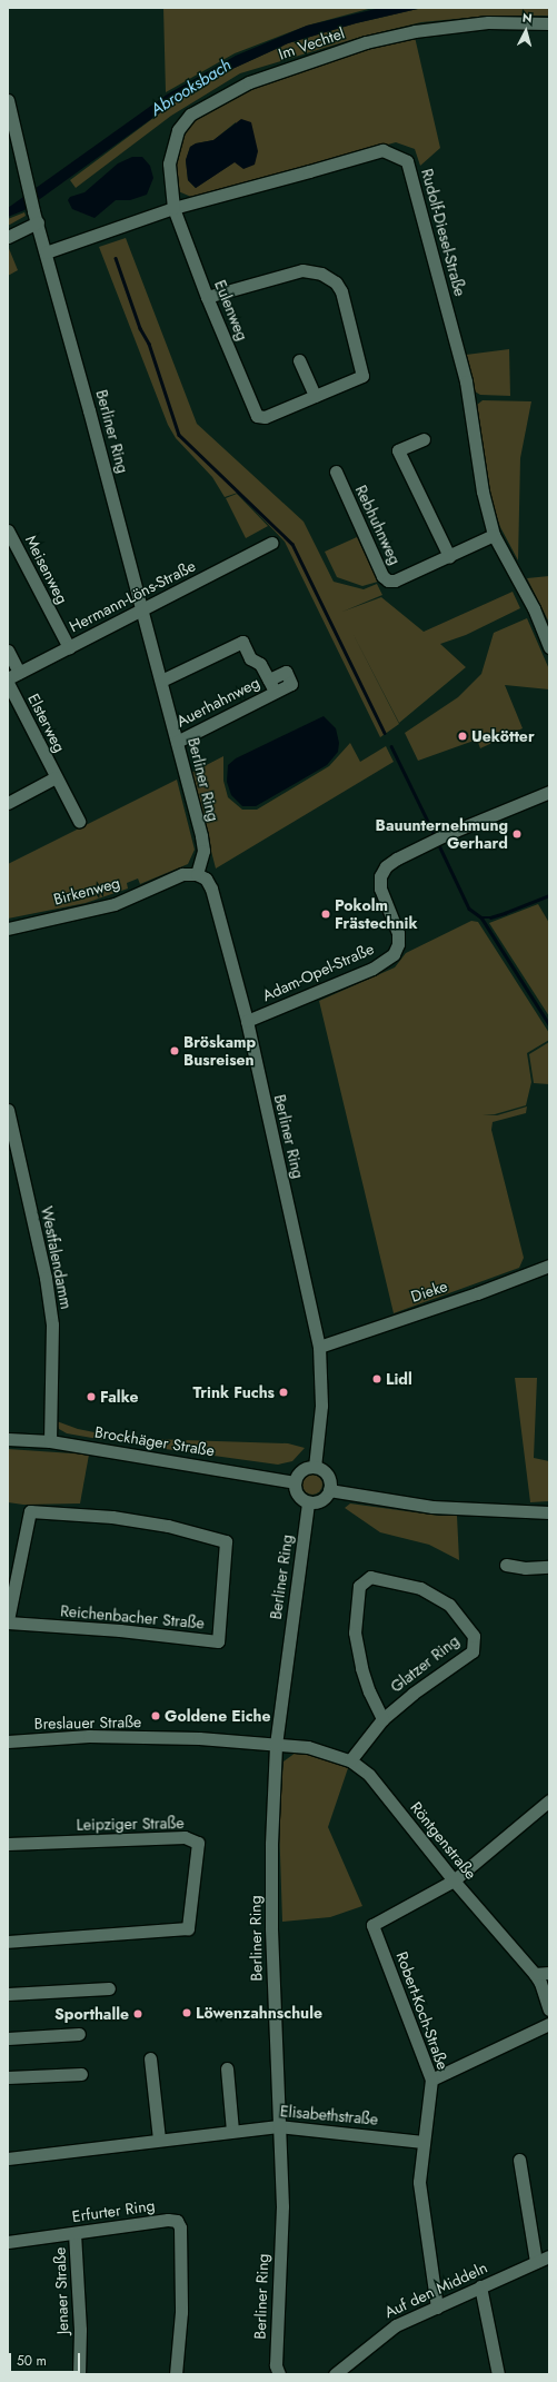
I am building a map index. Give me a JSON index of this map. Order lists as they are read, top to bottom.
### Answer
{
  "streets": {
    "street": [
      "Im Vechtel",
      "Rudolf-Diesel-Straße",
      "Eulenweg",
      "Berliner Ring",
      "Rebhuhnweg",
      "Meisenweg",
      "Hermann-Löns-Straße",
      "Auerhahnweg",
      "Elsterweg",
      "Birkenweg",
      "Adam-Opel-Straße",
      "Westfalendamm",
      "Dieke",
      "Brockhäger Straße",
      "Reichenbacher Straße",
      "Glatzer Ring",
      "Breslauer Straße",
      "Leipziger Straße",
      "Röntgenstraße",
      "Robert-Koch-Straße",
      "Elisabethstraße",
      "Erfurter Ring",
      "Auf den Middeln",
      "Jenaer Straße"
    ]
  },
  "crossings": [
    ["Im Vechtel", "Rudolf-Diesel-Straße"],
    ["Im Vechtel", "Eulenweg"],
    ["Rudolf-Diesel-Straße", "Eulenweg"],
    ["Rudolf-Diesel-Straße", "Berliner Ring"],
    ["Rudolf-Diesel-Straße", "Rebhuhnweg"],
    ["Berliner Ring", "Hermann-Löns-Straße"],
    ["Berliner Ring", "Auerhahnweg"],
    ["Berliner Ring", "Birkenweg"],
    ["Berliner Ring", "Adam-Opel-Straße"],
    ["Berliner Ring", "Dieke"],
    ["Berliner Ring", "Brockhäger Straße"],
    ["Berliner Ring", "Breslauer Straße"],
    ["Berliner Ring", "Röntgenstraße"],
    ["Berliner Ring", "Elisabethstraße"],
    ["Meisenweg", "Hermann-Löns-Straße"],
    ["Westfalendamm", "Brockhäger Straße"],
    ["Glatzer Ring", "Röntgenstraße"],
    ["Breslauer Straße", "Röntgenstraße"],
    ["Röntgenstraße", "Robert-Koch-Straße"],
    ["Robert-Koch-Straße", "Elisabethstraße"],
    ["Robert-Koch-Straße", "Auf den Middeln"],
    ["Erfurter Ring", "Jenaer Straße"]
  ],
  "water": ["Abrooksbach"],
  "places": [
    "Uekötter",
    "Bauunternehmung Gerhard",
    "Pokolm Frästechnik",
    "Bröskamp Busreisen",
    "Lidl",
    "Trink Fuchs",
    "Falke",
    "Goldene Eiche",
    "Löwenzahnschule",
    "Sporthalle"
  ],
  "scale_bar": "50 m",
  "north": "top"
}
